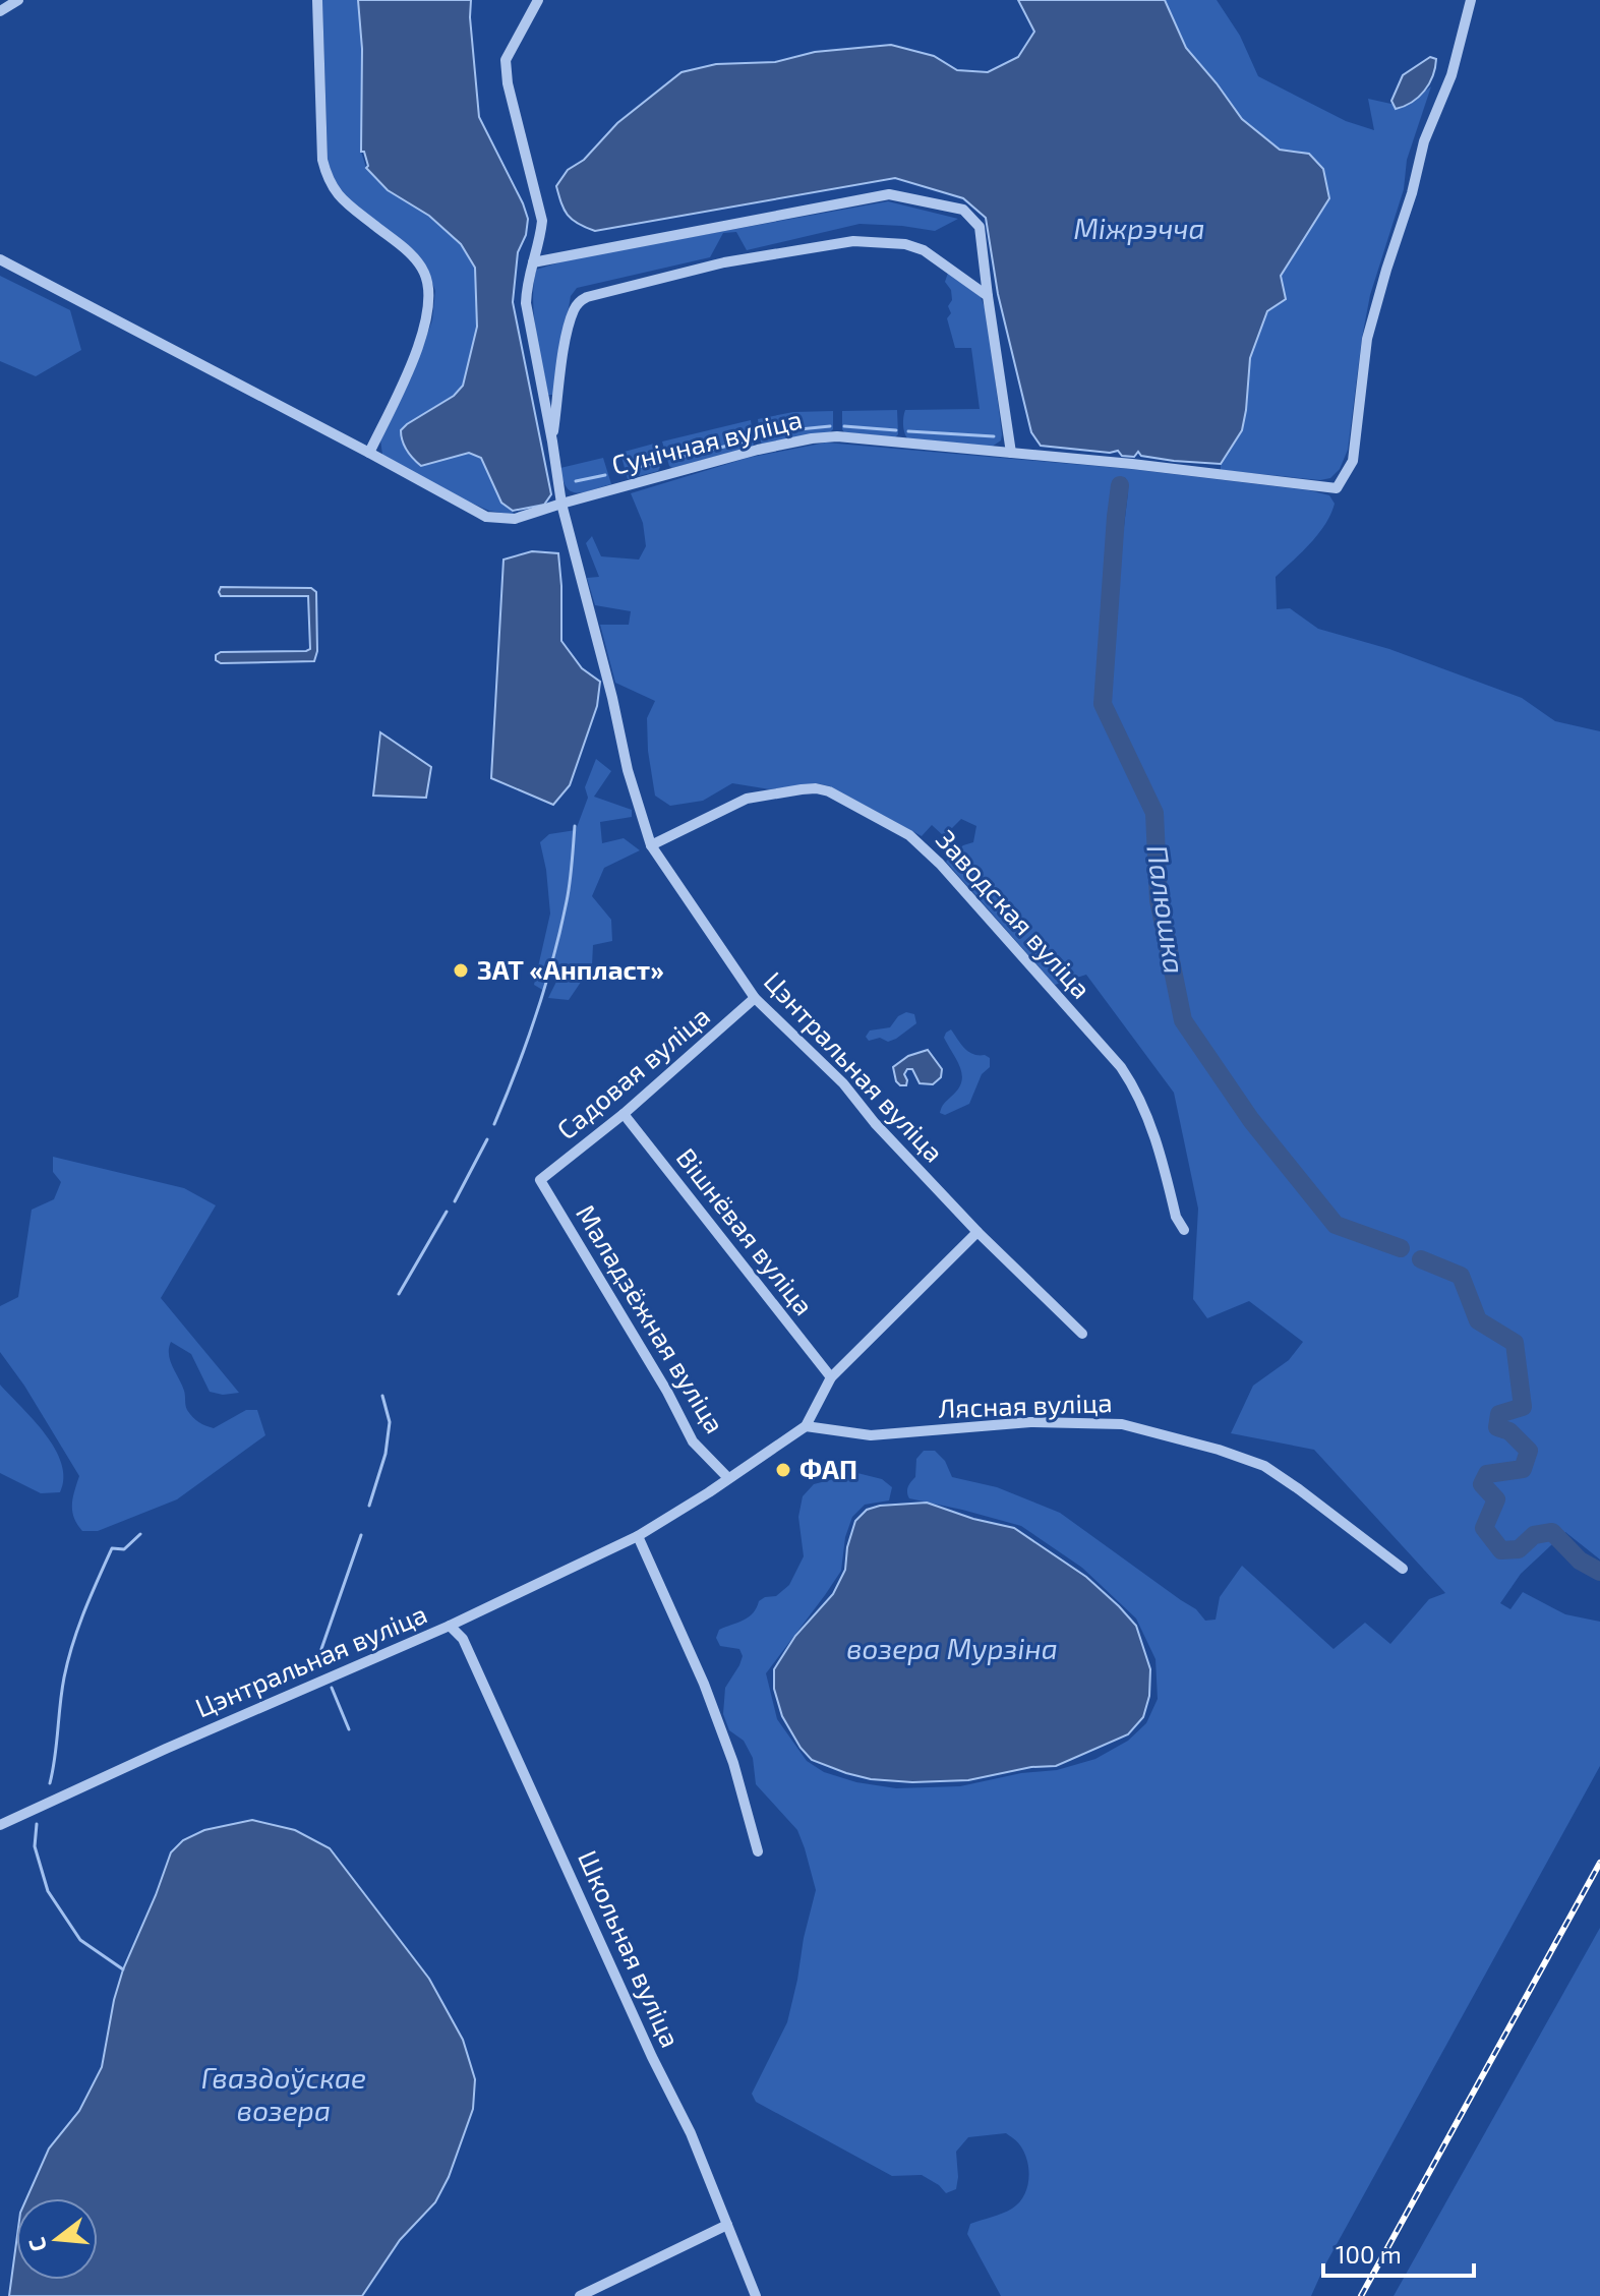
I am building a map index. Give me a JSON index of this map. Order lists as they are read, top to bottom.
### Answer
{
  "streets": {
    "street": [
      "Сунічная вуліца",
      "Заводская вуліца",
      "Цэнтральная вуліца",
      "Садовая вуліца",
      "Вішнёвая вуліца",
      "Маладзёжная вуліца",
      "Лясная вуліца",
      "Школьная вуліца"
    ]
  },
  "crossings": [
    ["Сунічная вуліца", "Цэнтральная вуліца"],
    ["Заводская вуліца", "Цэнтральная вуліца"],
    ["Цэнтральная вуліца", "Садовая вуліца"],
    ["Цэнтральная вуліца", "Вішнёвая вуліца"],
    ["Цэнтральная вуліца", "Маладзёжная вуліца"],
    ["Цэнтральная вуліца", "Лясная вуліца"],
    ["Цэнтральная вуліца", "Школьная вуліца"],
    ["Садовая вуліца", "Вішнёвая вуліца"],
    ["Садовая вуліца", "Маладзёжная вуліца"]
  ],
  "water": [
    "Міжрэчча",
    "Палюшка",
    "возера Мурзіна",
    "Гваздоўскае возера"
  ],
  "places": ["ЗАТ «Анпласт»", "ФАП"],
  "scale_bar": "100 m",
  "north": "left"
}
